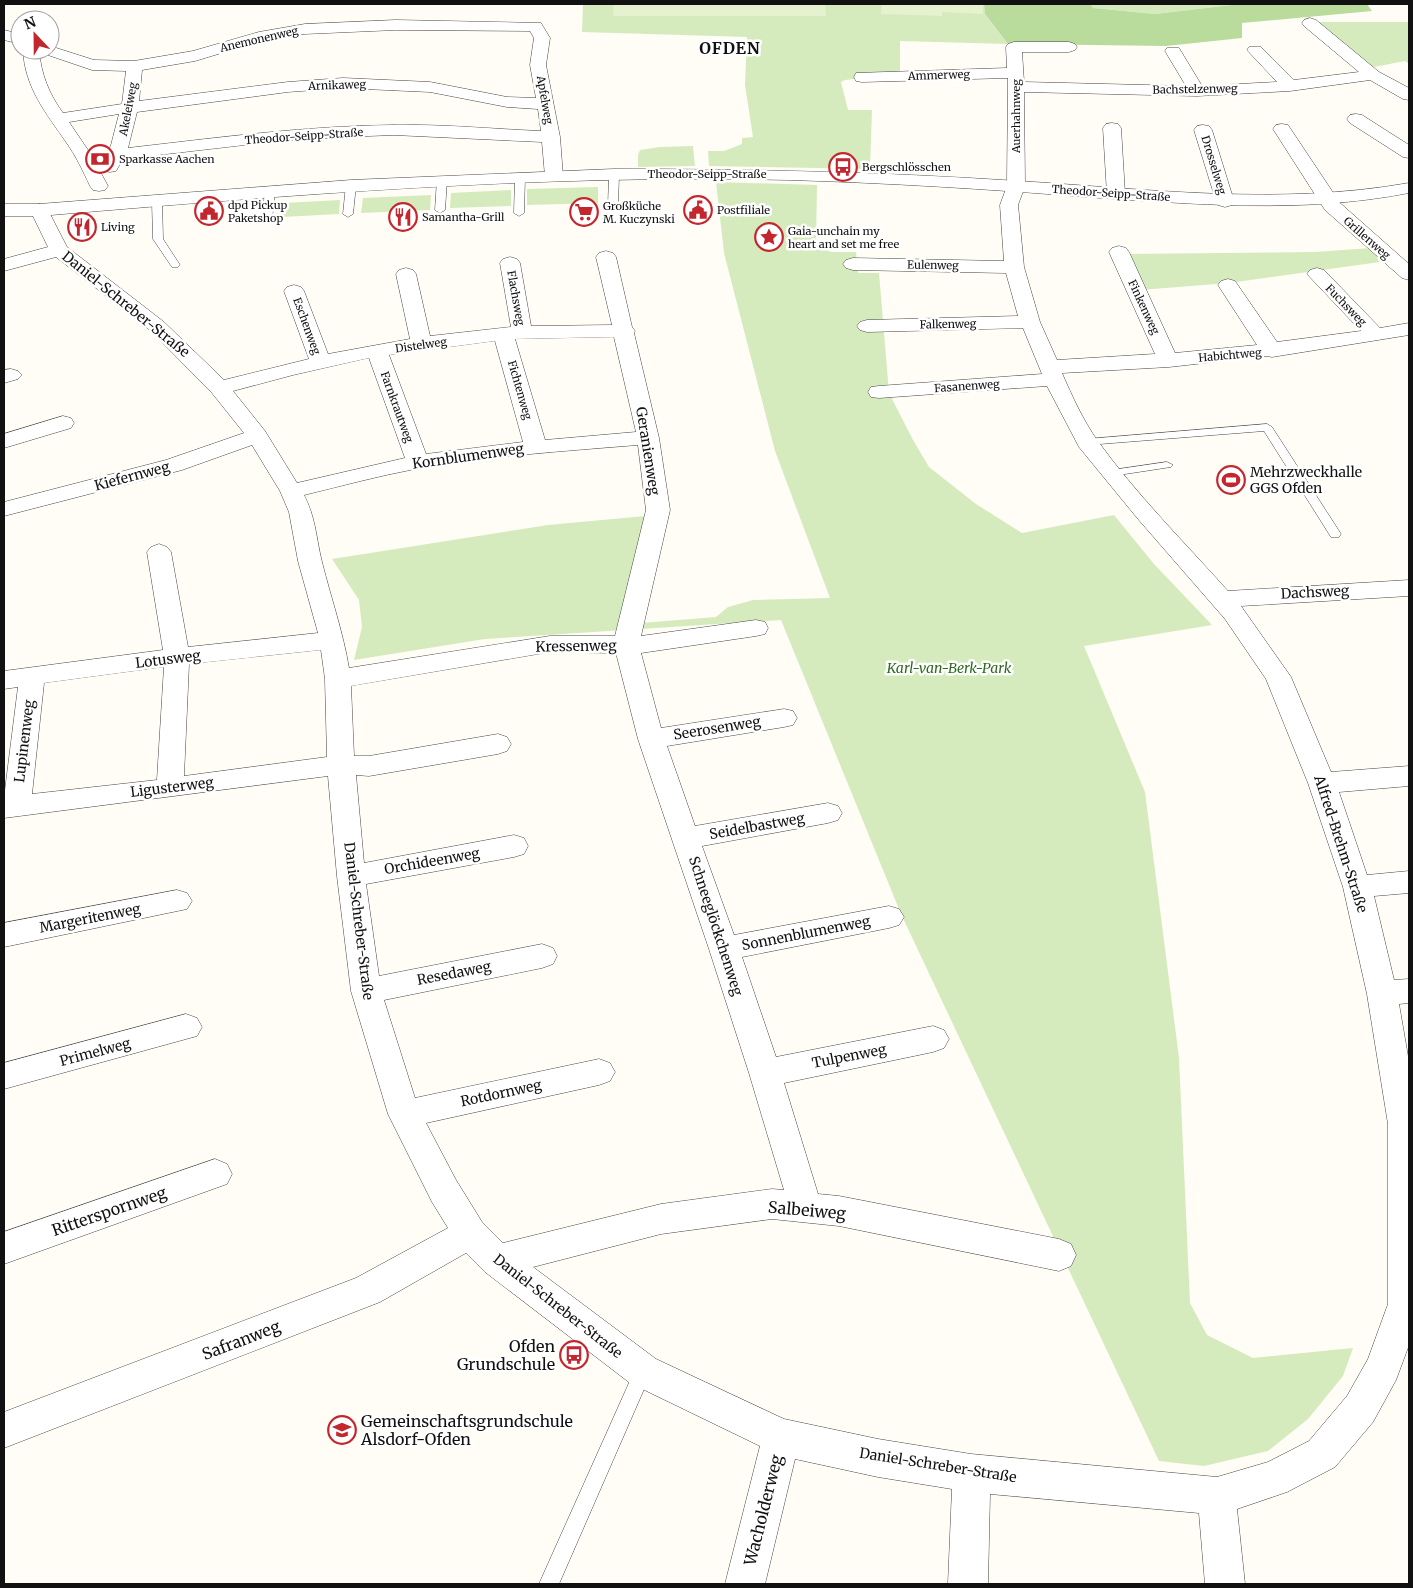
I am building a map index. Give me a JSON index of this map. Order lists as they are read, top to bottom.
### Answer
{
  "streets": {
    "street": [
      "Anemonenweg",
      "Ammerweg",
      "Arnikaweg",
      "Bachstelzenweg",
      "Apfelweg",
      "Akeleiweg",
      "Auerhahnweg",
      "Theodor-Seipp-Straße",
      "Drosselweg",
      "Grillenweg",
      "Eulenweg",
      "Flachsweg",
      "Daniel-Schreber-Straße",
      "Fuchsweg",
      "Finkenweg",
      "Falkenweg",
      "Eschenweg",
      "Distelweg",
      "Habichtweg",
      "Fasanenweg",
      "Fichtenweg",
      "Farnkrautweg",
      "Geranienweg",
      "Kornblumenweg",
      "Kiefernweg",
      "Dachsweg",
      "Kressenweg",
      "Lotusweg",
      "Seerosenweg",
      "Lupinenweg",
      "Ligusterweg",
      "Seidelbastweg",
      "Alfred-Brehm-Straße",
      "Orchideenweg",
      "Margeritenweg",
      "Schneeglöckchenweg",
      "Sonnenblumenweg",
      "Resedaweg",
      "Primelweg",
      "Tulpenweg",
      "Rotdornweg",
      "Salbeiweg",
      "Ritterspornweg",
      "Safranweg",
      "Wacholderweg"
    ]
  },
  "crossings": [
    ["Anemonenweg", "Apfelweg"],
    ["Anemonenweg", "Akeleiweg"],
    ["Ammerweg", "Bachstelzenweg"],
    ["Ammerweg", "Auerhahnweg"],
    ["Arnikaweg", "Apfelweg"],
    ["Arnikaweg", "Akeleiweg"],
    ["Bachstelzenweg", "Auerhahnweg"],
    ["Apfelweg", "Theodor-Seipp-Straße"],
    ["Akeleiweg", "Theodor-Seipp-Straße"],
    ["Auerhahnweg", "Theodor-Seipp-Straße"],
    ["Auerhahnweg", "Alfred-Brehm-Straße"],
    ["Theodor-Seipp-Straße", "Drosselweg"],
    ["Theodor-Seipp-Straße", "Grillenweg"],
    ["Theodor-Seipp-Straße", "Daniel-Schreber-Straße"],
    ["Theodor-Seipp-Straße", "Alfred-Brehm-Straße"],
    ["Eulenweg", "Alfred-Brehm-Straße"],
    ["Flachsweg", "Distelweg"],
    ["Flachsweg", "Fichtenweg"],
    ["Daniel-Schreber-Straße", "Distelweg"],
    ["Daniel-Schreber-Straße", "Kornblumenweg"],
    ["Daniel-Schreber-Straße", "Kiefernweg"],
    ["Daniel-Schreber-Straße", "Kressenweg"],
    ["Daniel-Schreber-Straße", "Lotusweg"],
    ["Daniel-Schreber-Straße", "Ligusterweg"],
    ["Daniel-Schreber-Straße", "Alfred-Brehm-Straße"],
    ["Daniel-Schreber-Straße", "Orchideenweg"],
    ["Daniel-Schreber-Straße", "Resedaweg"],
    ["Daniel-Schreber-Straße", "Rotdornweg"],
    ["Daniel-Schreber-Straße", "Salbeiweg"],
    ["Daniel-Schreber-Straße", "Safranweg"],
    ["Daniel-Schreber-Straße", "Wacholderweg"],
    ["Fuchsweg", "Habichtweg"],
    ["Finkenweg", "Habichtweg"],
    ["Falkenweg", "Alfred-Brehm-Straße"],
    ["Eschenweg", "Distelweg"],
    ["Distelweg", "Fichtenweg"],
    ["Distelweg", "Farnkrautweg"],
    ["Distelweg", "Geranienweg"],
    ["Habichtweg", "Fasanenweg"],
    ["Habichtweg", "Alfred-Brehm-Straße"],
    ["Fasanenweg", "Alfred-Brehm-Straße"],
    ["Fichtenweg", "Kornblumenweg"],
    ["Farnkrautweg", "Kornblumenweg"],
    ["Geranienweg", "Kornblumenweg"],
    ["Geranienweg", "Kressenweg"],
    ["Geranienweg", "Schneeglöckchenweg"],
    ["Dachsweg", "Alfred-Brehm-Straße"],
    ["Kressenweg", "Schneeglöckchenweg"],
    ["Lotusweg", "Lupinenweg"],
    ["Seerosenweg", "Schneeglöckchenweg"],
    ["Lupinenweg", "Ligusterweg"],
    ["Seidelbastweg", "Schneeglöckchenweg"],
    ["Schneeglöckchenweg", "Sonnenblumenweg"],
    ["Schneeglöckchenweg", "Tulpenweg"],
    ["Schneeglöckchenweg", "Salbeiweg"]
  ],
  "districts": ["OFDEN"],
  "parks": ["Karl-van-Berk-Park"],
  "places": {
    "bank": ["Sparkasse Aachen"],
    "bus stop": ["Bergschlösschen", "Ofden Grundschule"],
    "public building": ["Postfiliale", "dpd Pickup Paketshop"],
    "supermarket": ["Großküche M. Kuczynski"],
    "restaurant": ["Samantha-Grill", "Living"],
    "place": ["Gaia-unchain my heart and set me free"],
    "sports": ["Mehrzweckhalle GGS Ofden"],
    "school or university": ["Gemeinschaftsgrundschule Alsdorf-Ofden"]
  },
  "north": "top"
}
